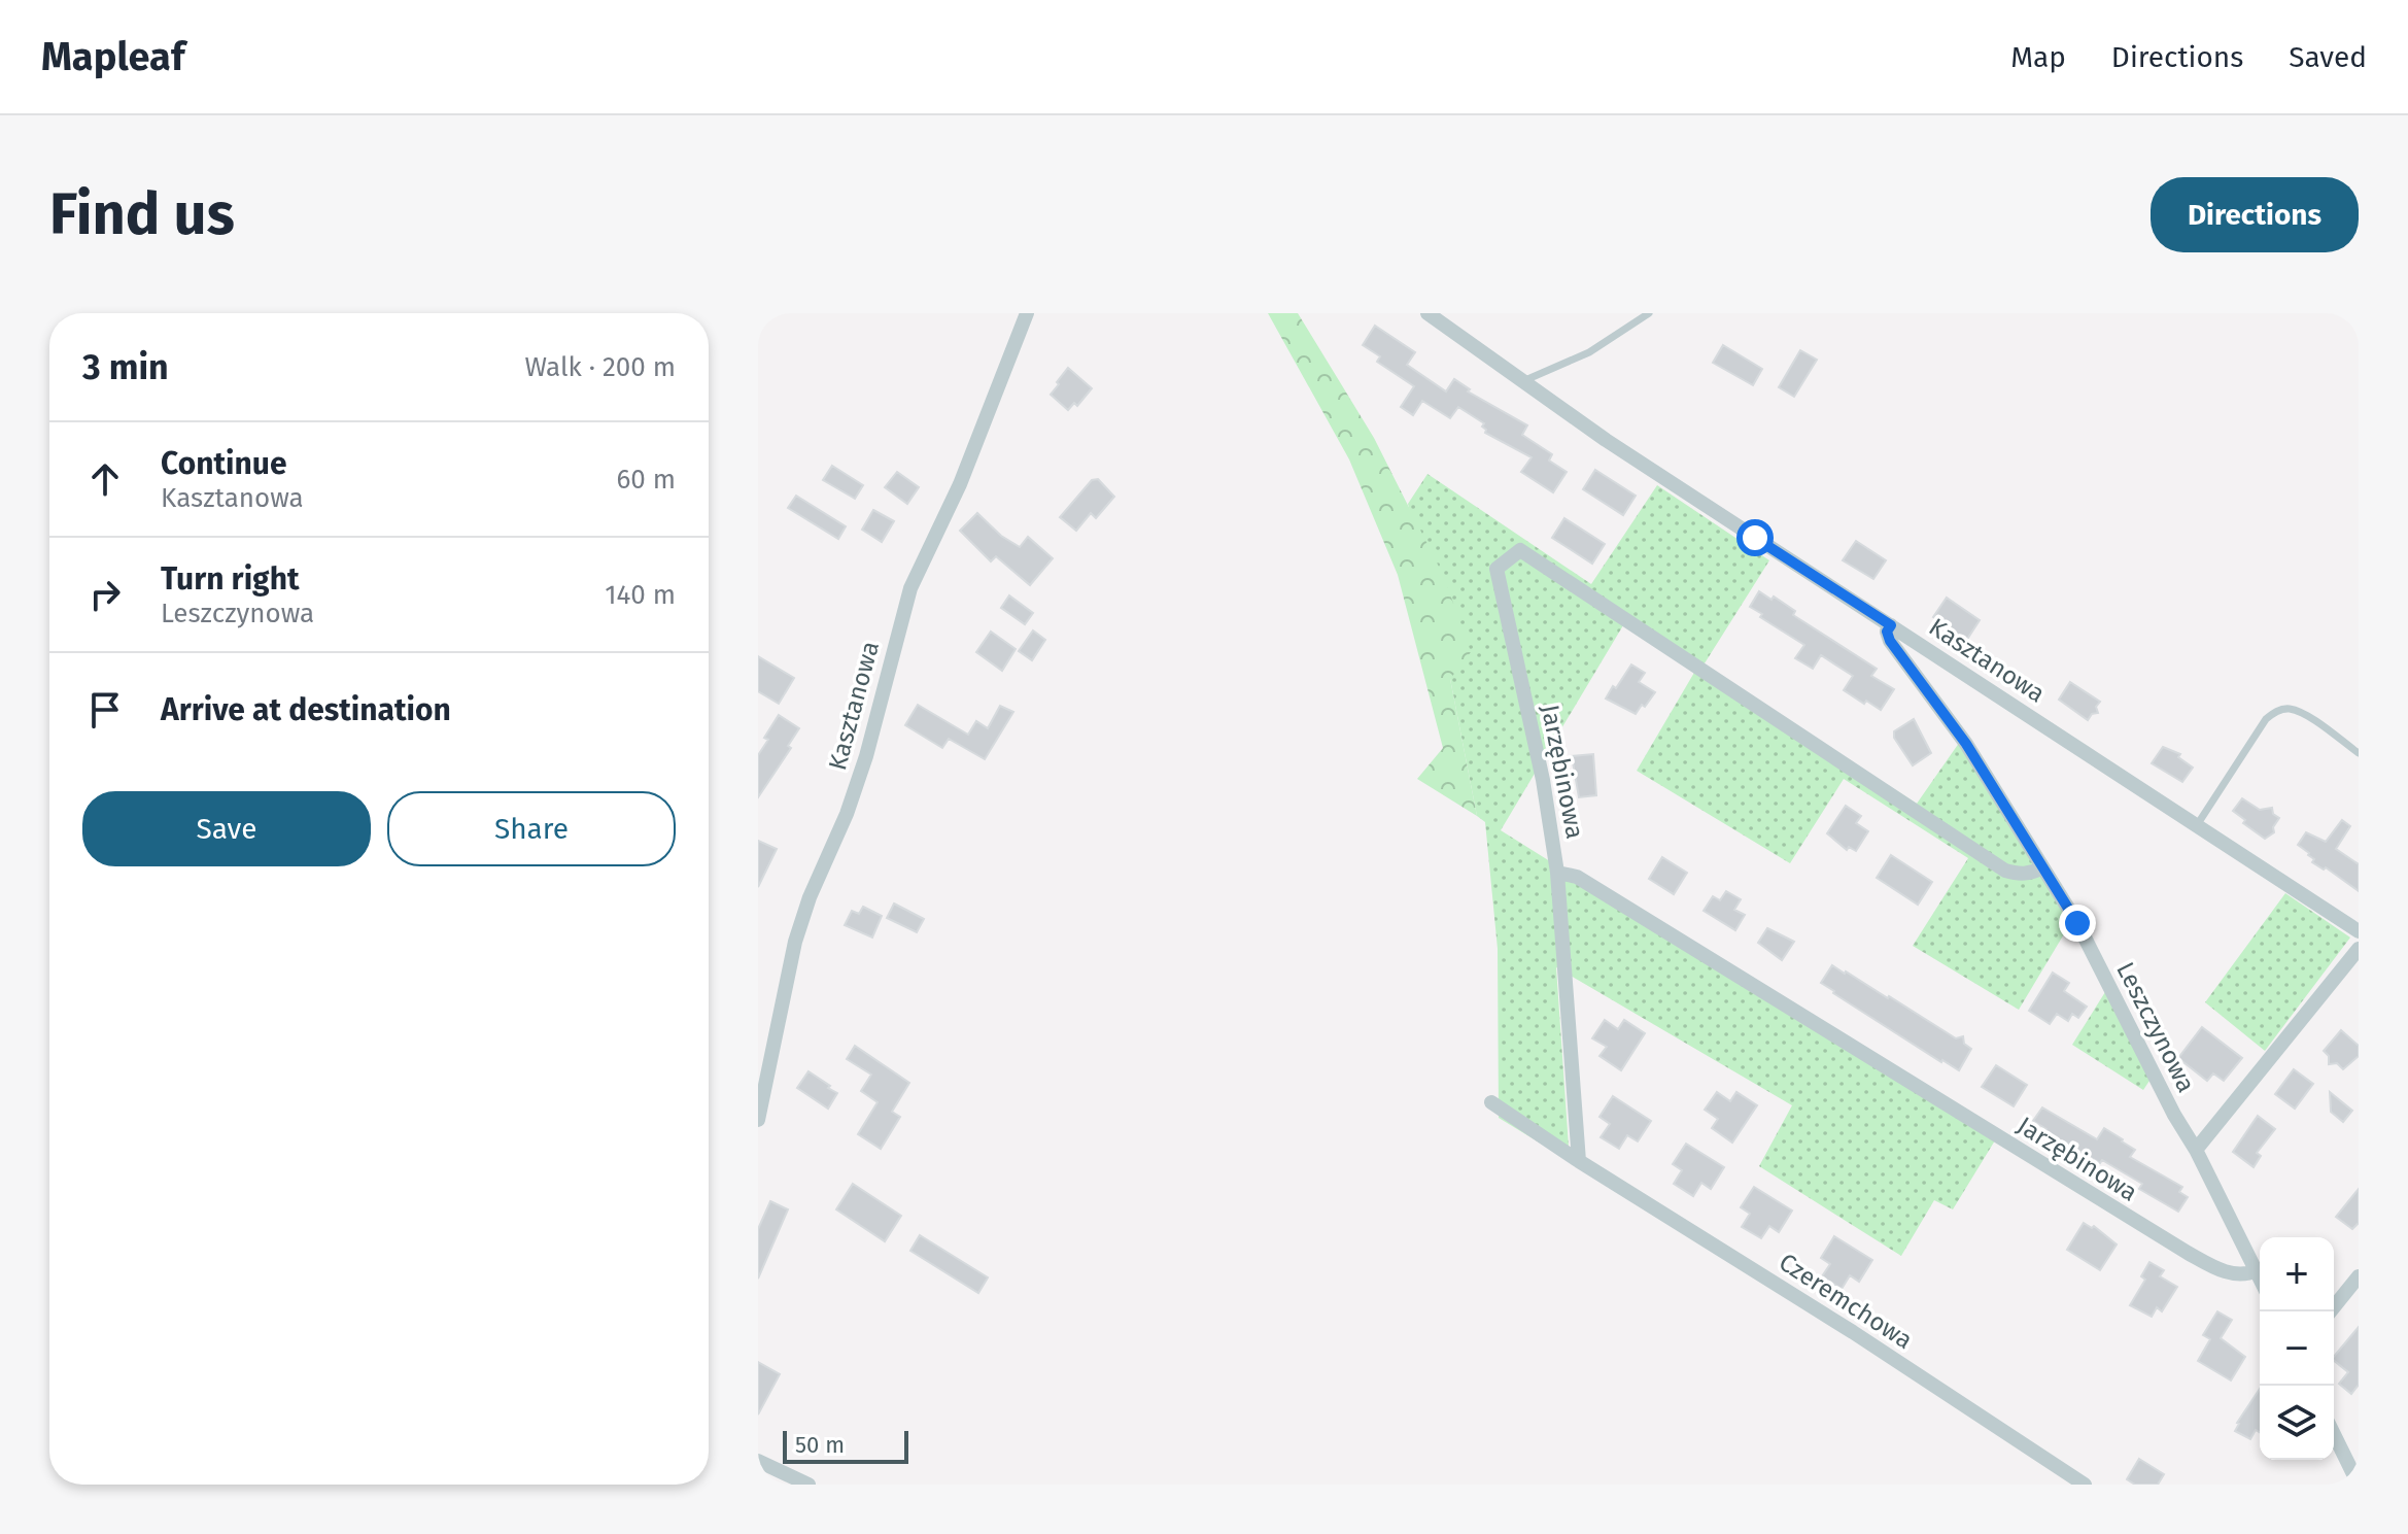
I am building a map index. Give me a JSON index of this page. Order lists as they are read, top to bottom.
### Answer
{
  "streets": {
    "street": [
      "Kasztanowa",
      "Jarzębinowa",
      "Leszczynowa",
      "Czeremchowa"
    ]
  },
  "crossings": [
    ["Kasztanowa", "Leszczynowa"],
    ["Jarzębinowa", "Leszczynowa"]
  ],
  "scale_bar": "50 m",
  "page": {
    "header": "Mapleaf",
    "nav": ["Map", "Directions", "Saved"],
    "buttons": [
      "Directions",
      ["Save", "Share"]
    ],
    "title": "Find us",
    "heading": ["3 min", "Walk · 200 m"],
    "list": [
      ["Continue", "Kasztanowa", "60 m"],
      ["Turn right", "Leszczynowa", "140 m"],
      "Arrive at destination"
    ],
    "map_buttons": ["+", "−"],
    "scale": "50 m"
  }
}
